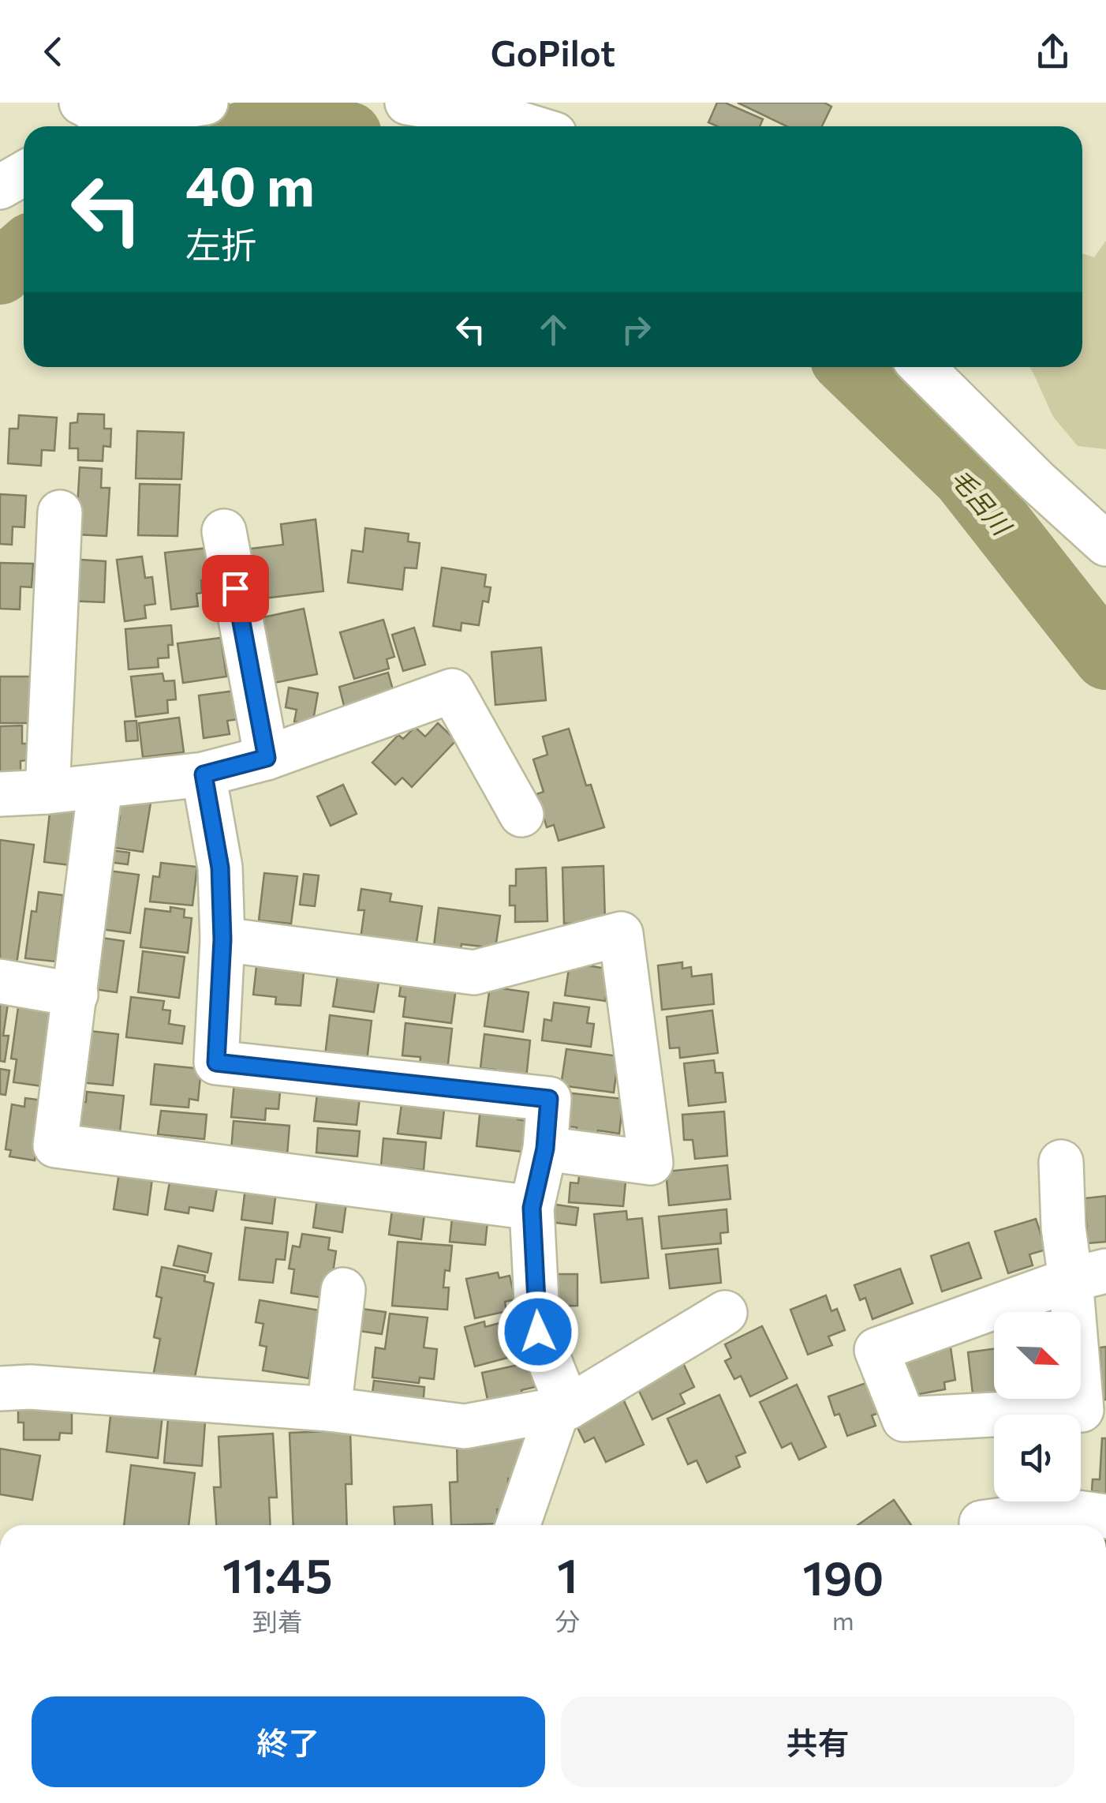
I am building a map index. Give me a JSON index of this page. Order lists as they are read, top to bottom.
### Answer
{
  "water": ["毛呂川"],
  "north": "bottom right",
  "page": {
    "header": "GoPilot",
    "turn": ["40 m", "左折"],
    "eta": [
      "11:45",
      "到着",
      "1",
      "分",
      "190",
      "m"
    ],
    "buttons": ["終了", "共有"]
  }
}
